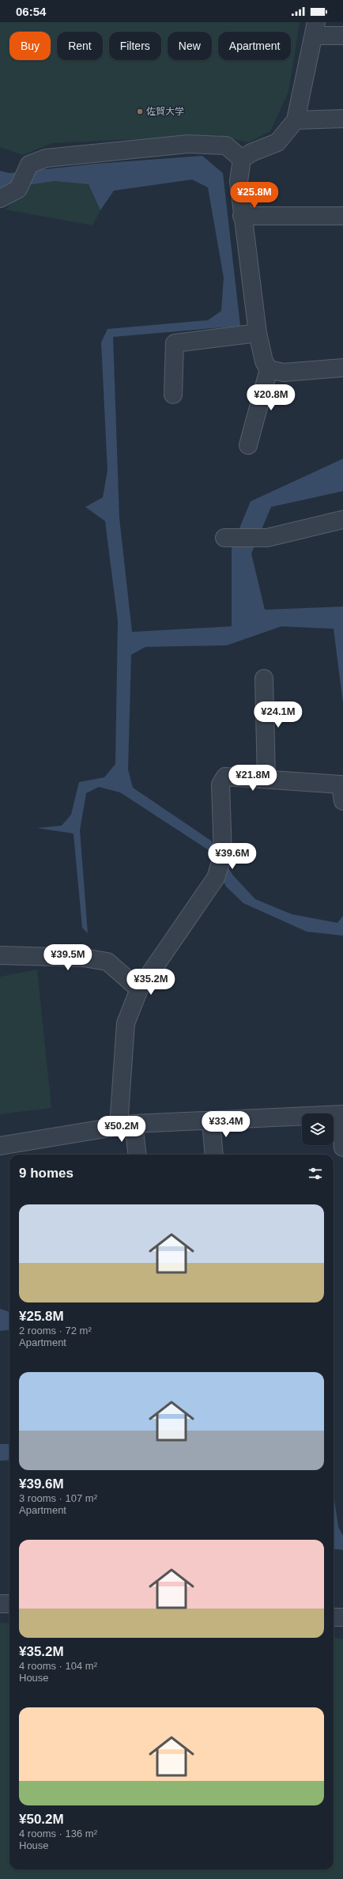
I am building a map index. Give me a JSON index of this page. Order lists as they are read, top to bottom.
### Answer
{
  "places": ["佐賀大学"],
  "page": {
    "status": "06:54",
    "chip": [
      "Buy",
      "Rent",
      "Filters",
      "New",
      "Apartment"
    ],
    "price": [
      "¥25.8M",
      "¥20.8M",
      "¥24.1M",
      "¥21.8M",
      "¥39.6M",
      "¥39.5M",
      "¥35.2M",
      "¥33.4M",
      "¥50.2M"
    ],
    "heading": "9 homes",
    "list": [
      {
        "name": "¥25.8M",
        "note": "2 rooms · 72 m² · Apartment"
      },
      {
        "name": "¥39.6M",
        "note": "3 rooms · 107 m² · Apartment"
      },
      {
        "name": "¥35.2M",
        "note": "4 rooms · 104 m² · House"
      },
      {
        "name": "¥50.2M",
        "note": "4 rooms · 136 m² · House"
      }
    ]
  }
}
